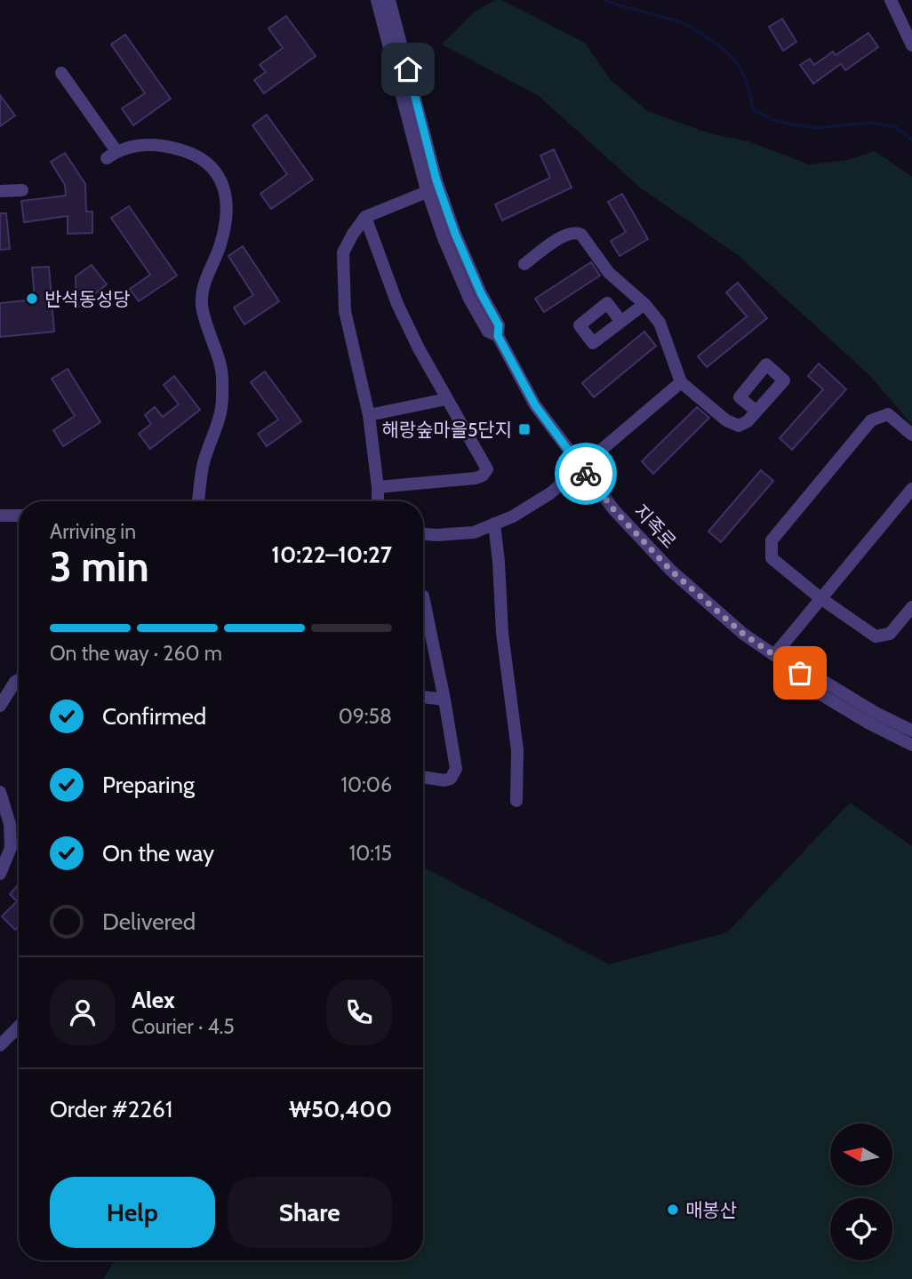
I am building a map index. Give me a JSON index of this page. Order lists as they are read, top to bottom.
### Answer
{
  "streets": {
    "street": ["지족로"]
  },
  "places": {
    "other": ["반석동성당", "매봉산"],
    "transit": ["해랑숲마을5단지"]
  },
  "north": "left",
  "page": {
    "heading": ["3 min", "Arriving in", "10:22–10:27"],
    "panel": [
      "Alex",
      "Courier · 4.5",
      "Order #2261",
      "₩50,400"
    ],
    "bar": "On the way · 260 m",
    "list": [
      ["Confirmed", "09:58"],
      ["Preparing", "10:06"],
      ["On the way", "10:15"],
      "Delivered"
    ],
    "buttons": ["Help", "Share"]
  }
}
